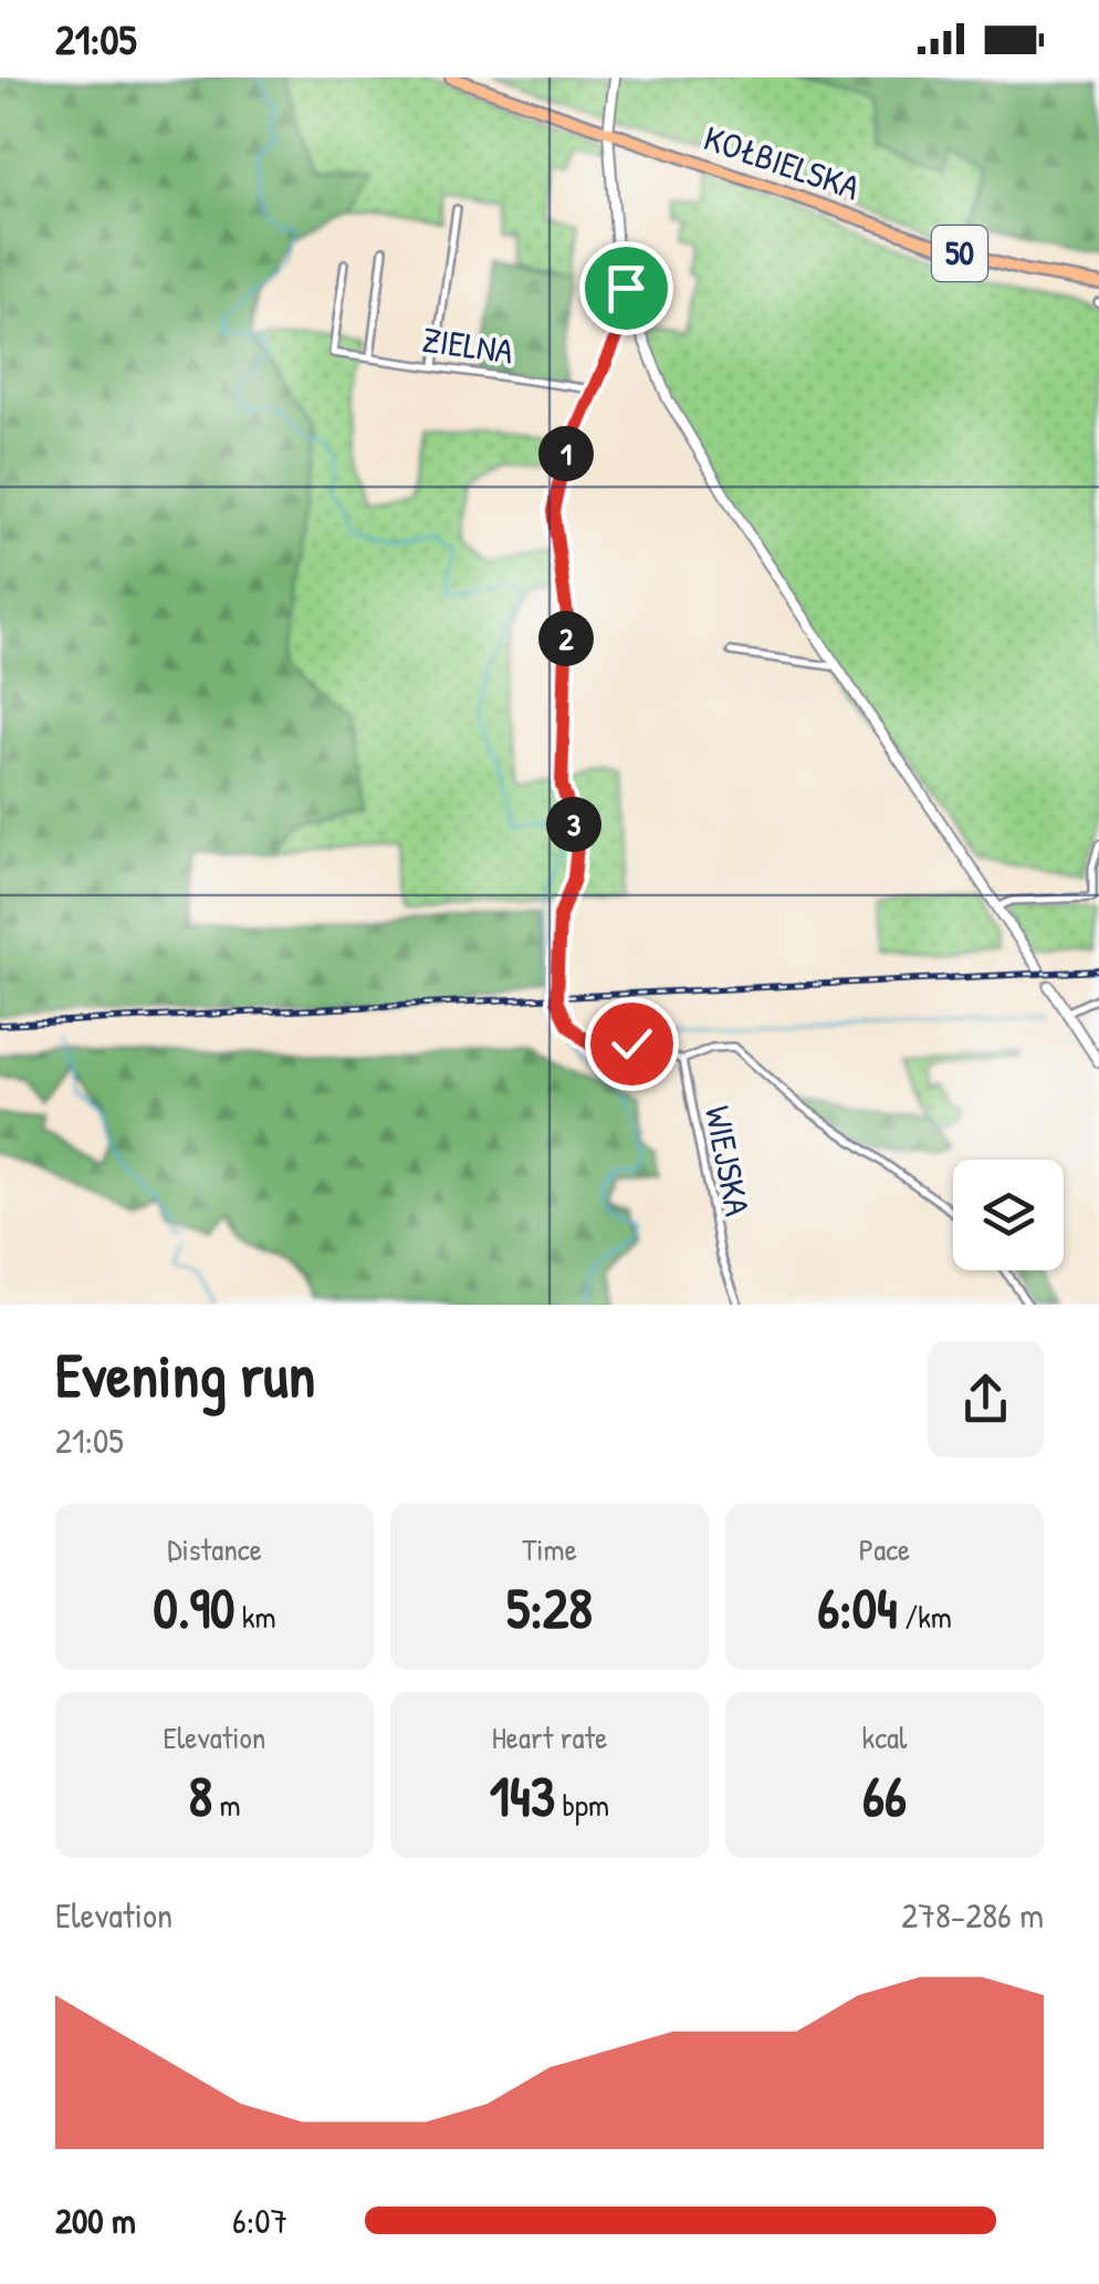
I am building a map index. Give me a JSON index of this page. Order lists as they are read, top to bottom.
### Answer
{
  "streets": {
    "main road": ["KOŁBIELSKA", "50"],
    "street": ["ZIELNA", "WIEJSKA"]
  },
  "crossings": [
    ["ZIELNA", "WIEJSKA"]
  ],
  "page": {
    "status": "21:05",
    "pins": ["1", "2", "3"],
    "heading": ["Evening run", "21:05"],
    "stats": [
      ["Distance", "0.90 km"],
      ["Time", "5:28"],
      ["Pace", "6:04 /km"],
      ["Elevation", "8 m"],
      ["Heart rate", "143 bpm"],
      ["kcal", "66"]
    ],
    "chart": ["Elevation", "278–286 m"],
    "list": [
      {
        "name": "200 m",
        "note": "6:07"
      }
    ]
  }
}
